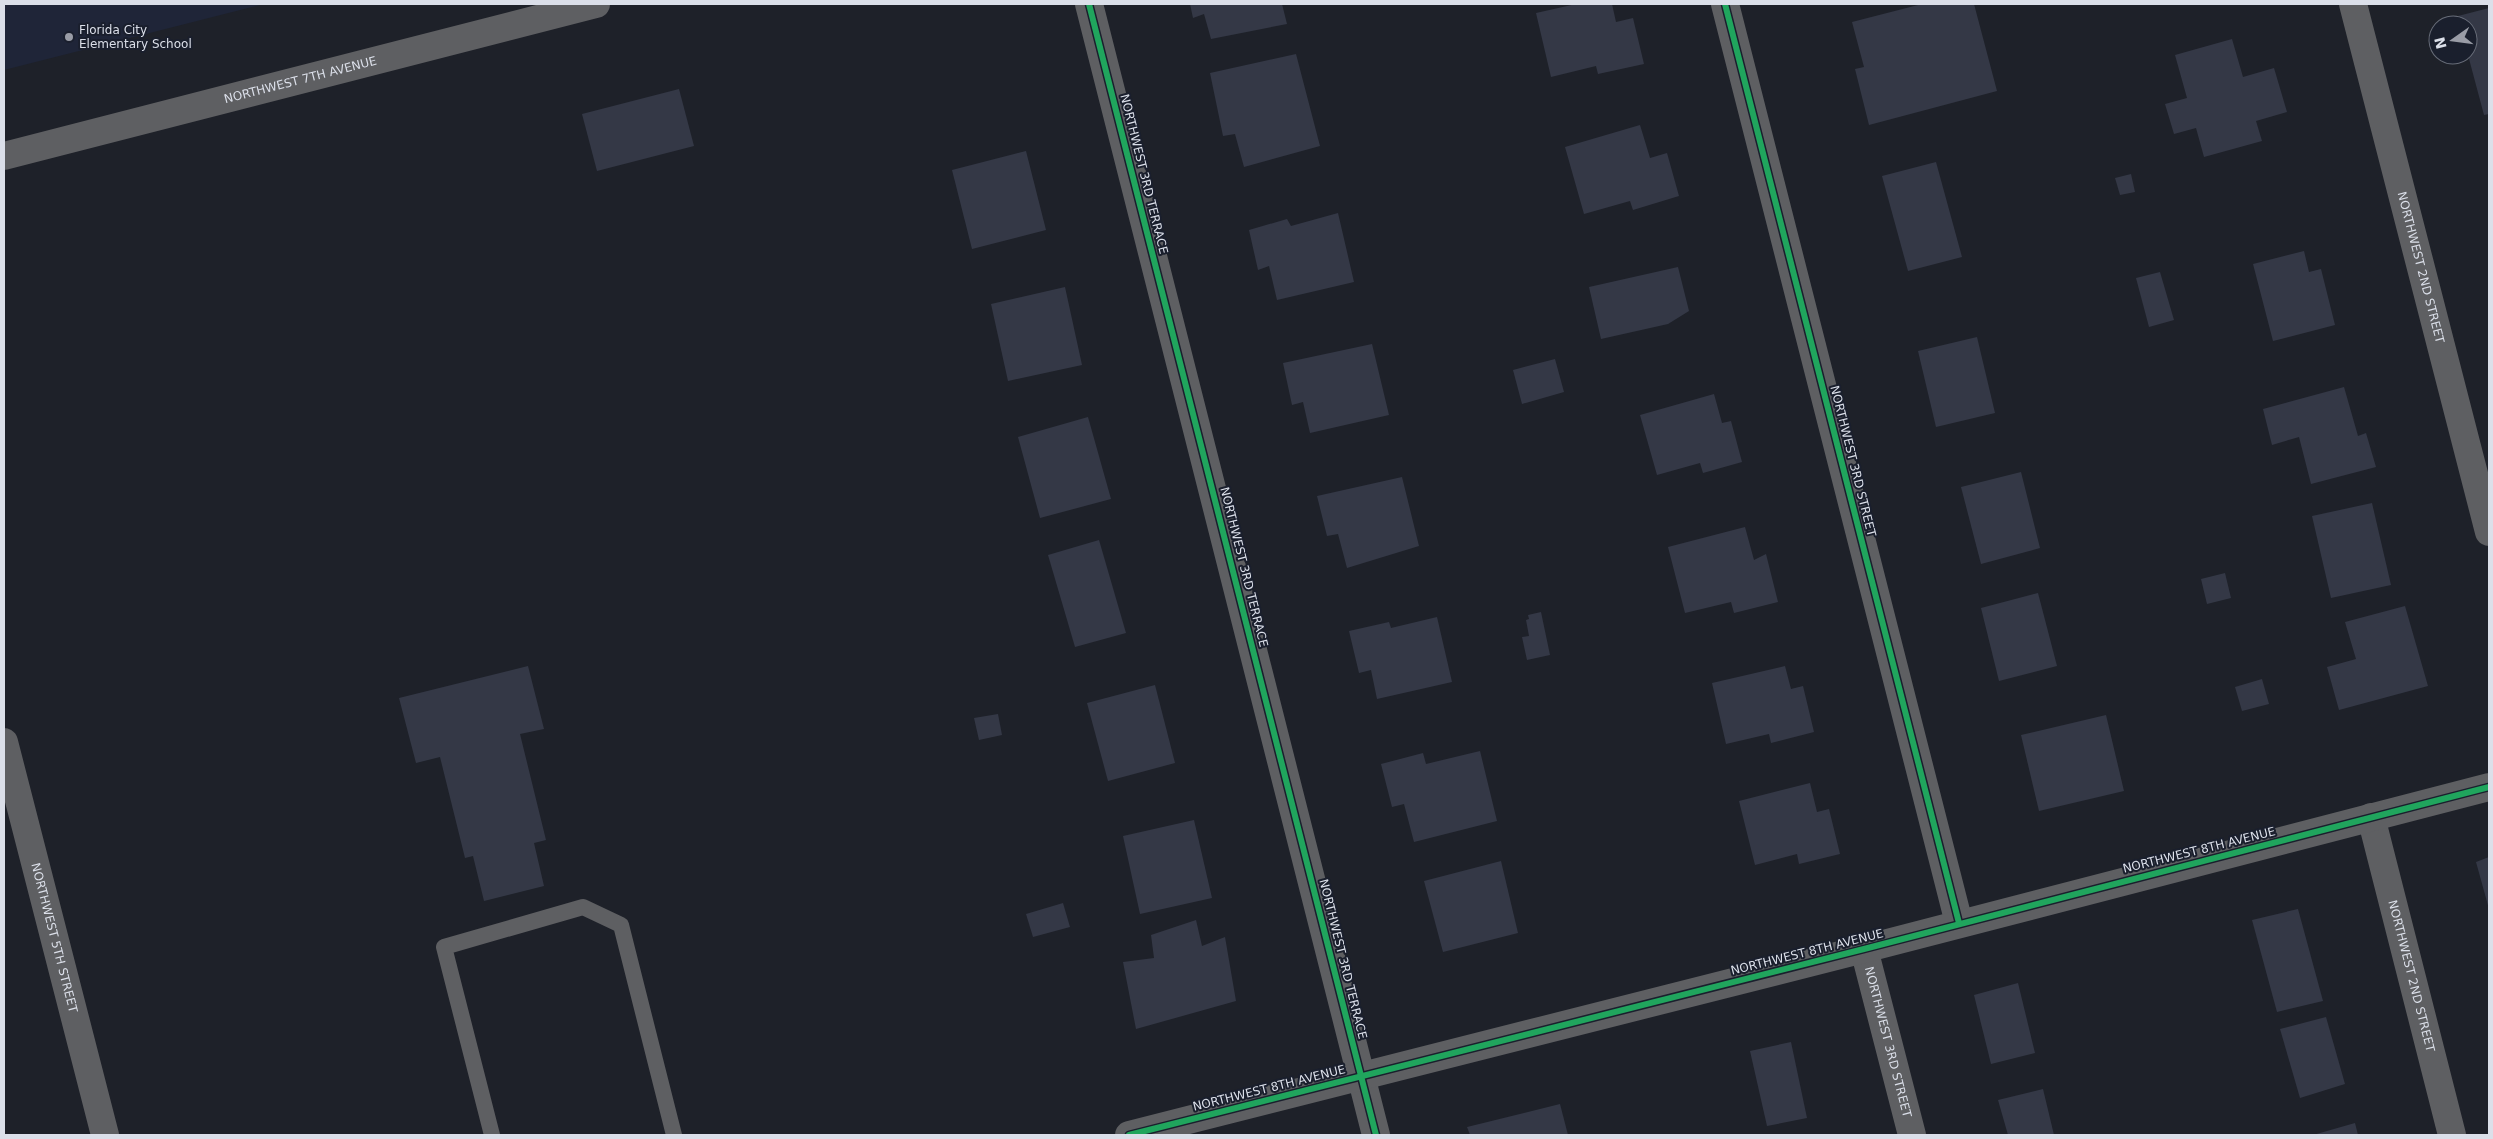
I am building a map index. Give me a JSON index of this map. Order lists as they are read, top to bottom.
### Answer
{
  "streets": {
    "street": [
      "NORTHWEST 7TH AVENUE",
      "NORTHWEST 3RD TERRACE",
      "NORTHWEST 2ND STREET",
      "NORTHWEST 3RD STREET",
      "NORTHWEST 8TH AVENUE",
      "NORTHWEST 5TH STREET"
    ]
  },
  "crossings": [
    ["NORTHWEST 3RD TERRACE", "NORTHWEST 8TH AVENUE"],
    ["NORTHWEST 2ND STREET", "NORTHWEST 8TH AVENUE"],
    ["NORTHWEST 3RD STREET", "NORTHWEST 8TH AVENUE"]
  ],
  "places": ["Florida City Elementary School"],
  "north": "left"
}
